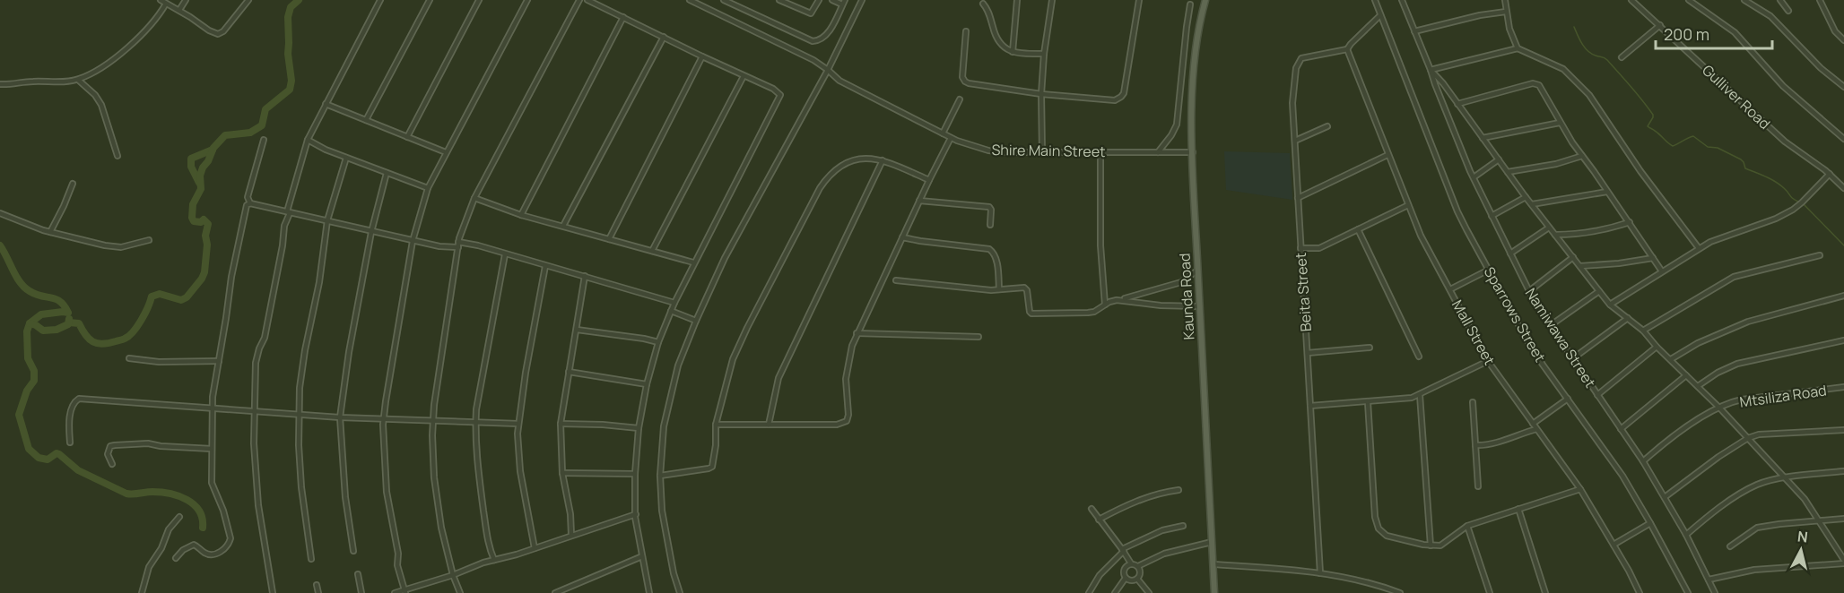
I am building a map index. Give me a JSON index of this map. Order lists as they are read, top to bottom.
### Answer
{
  "streets": {
    "main road": ["Kaunda Road"],
    "street": [
      "Gulliver Road",
      "Shire Main Street",
      "Beita Street",
      "Sparrows Street",
      "Mall Street",
      "Namiwawa Street",
      "Mtsiliza Road"
    ]
  },
  "crossings": [
    ["Shire Main Street", "Kaunda Road"],
    ["Beita Street", "Mall Street"],
    ["Namiwawa Street", "Mtsiliza Road"]
  ],
  "scale_bar": "200 m",
  "north": "top"
}
